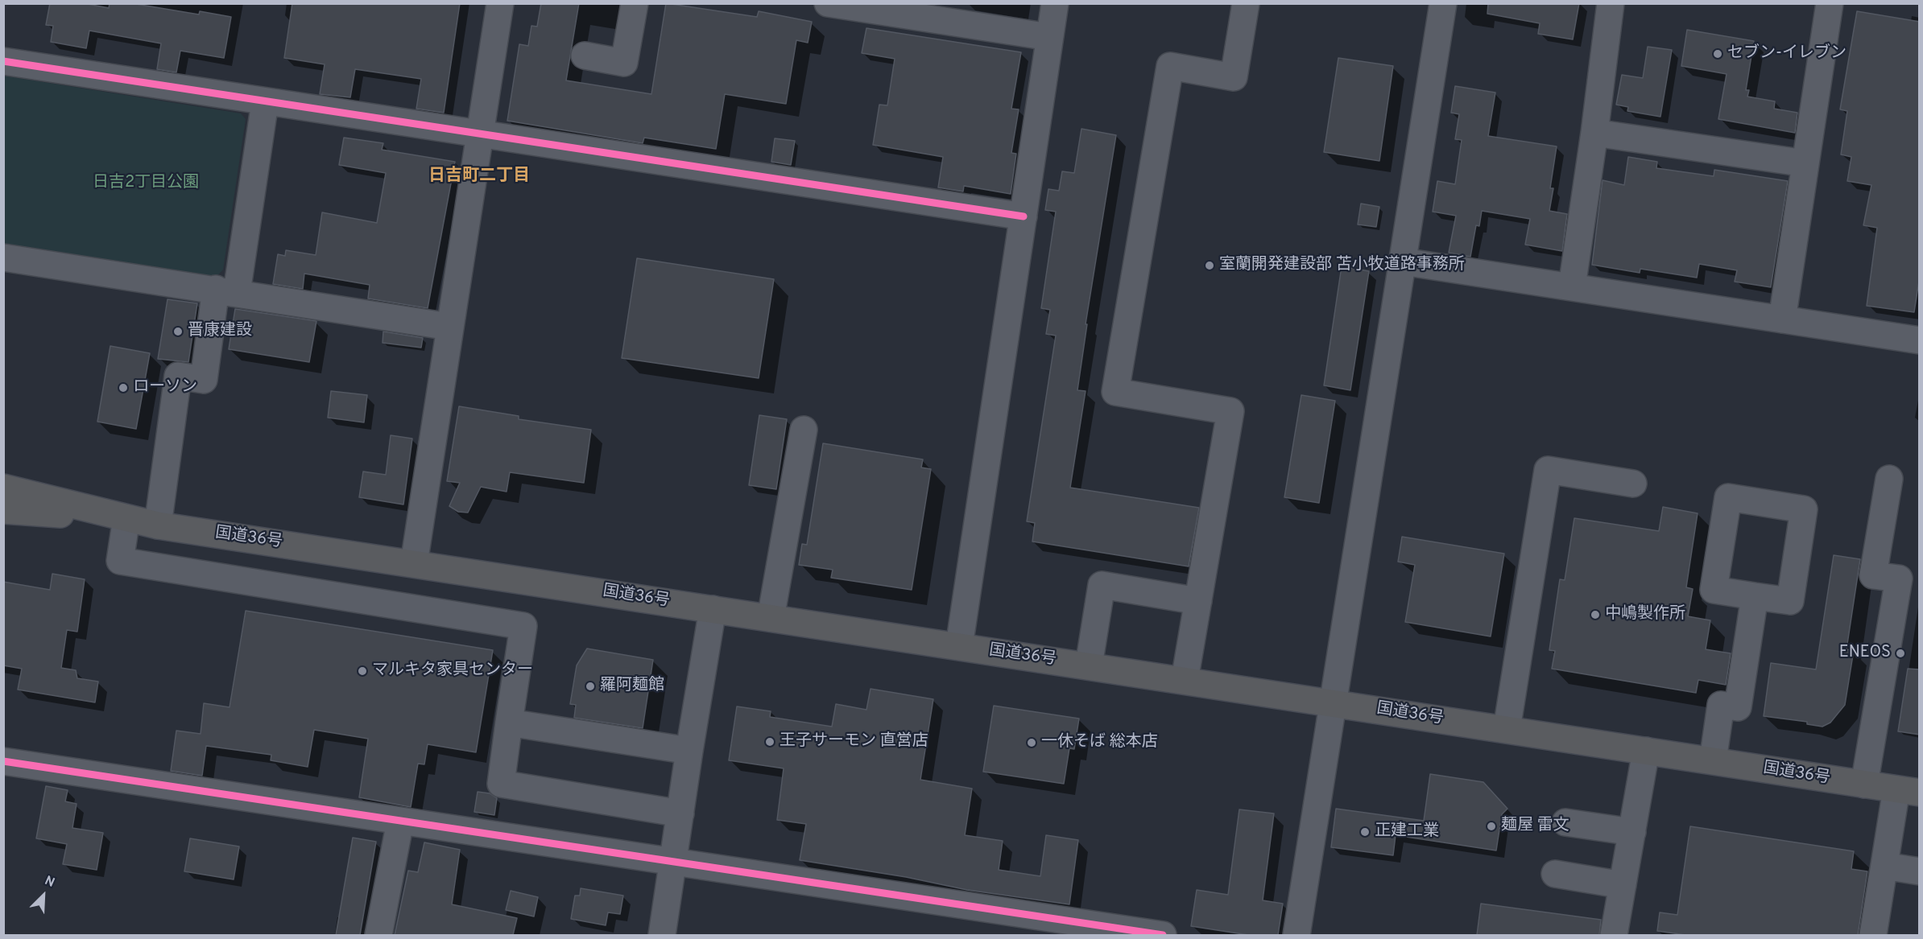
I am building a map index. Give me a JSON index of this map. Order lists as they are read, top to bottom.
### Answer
{
  "streets": {
    "highway": ["国道36号"]
  },
  "districts": ["日吉町二丁目"],
  "parks": ["日吉2丁目公園"],
  "places": [
    "セブン-イレブン",
    "室蘭開発建設部 苫小牧道路事務所",
    "晋康建設",
    "ローソン",
    "中嶋製作所",
    "ENEOS",
    "マルキタ家具センター",
    "羅阿麺館",
    "王子サーモン 直営店",
    "一休そば 総本店",
    "麺屋 雷文",
    "正建工業"
  ],
  "north": "top right"
}
